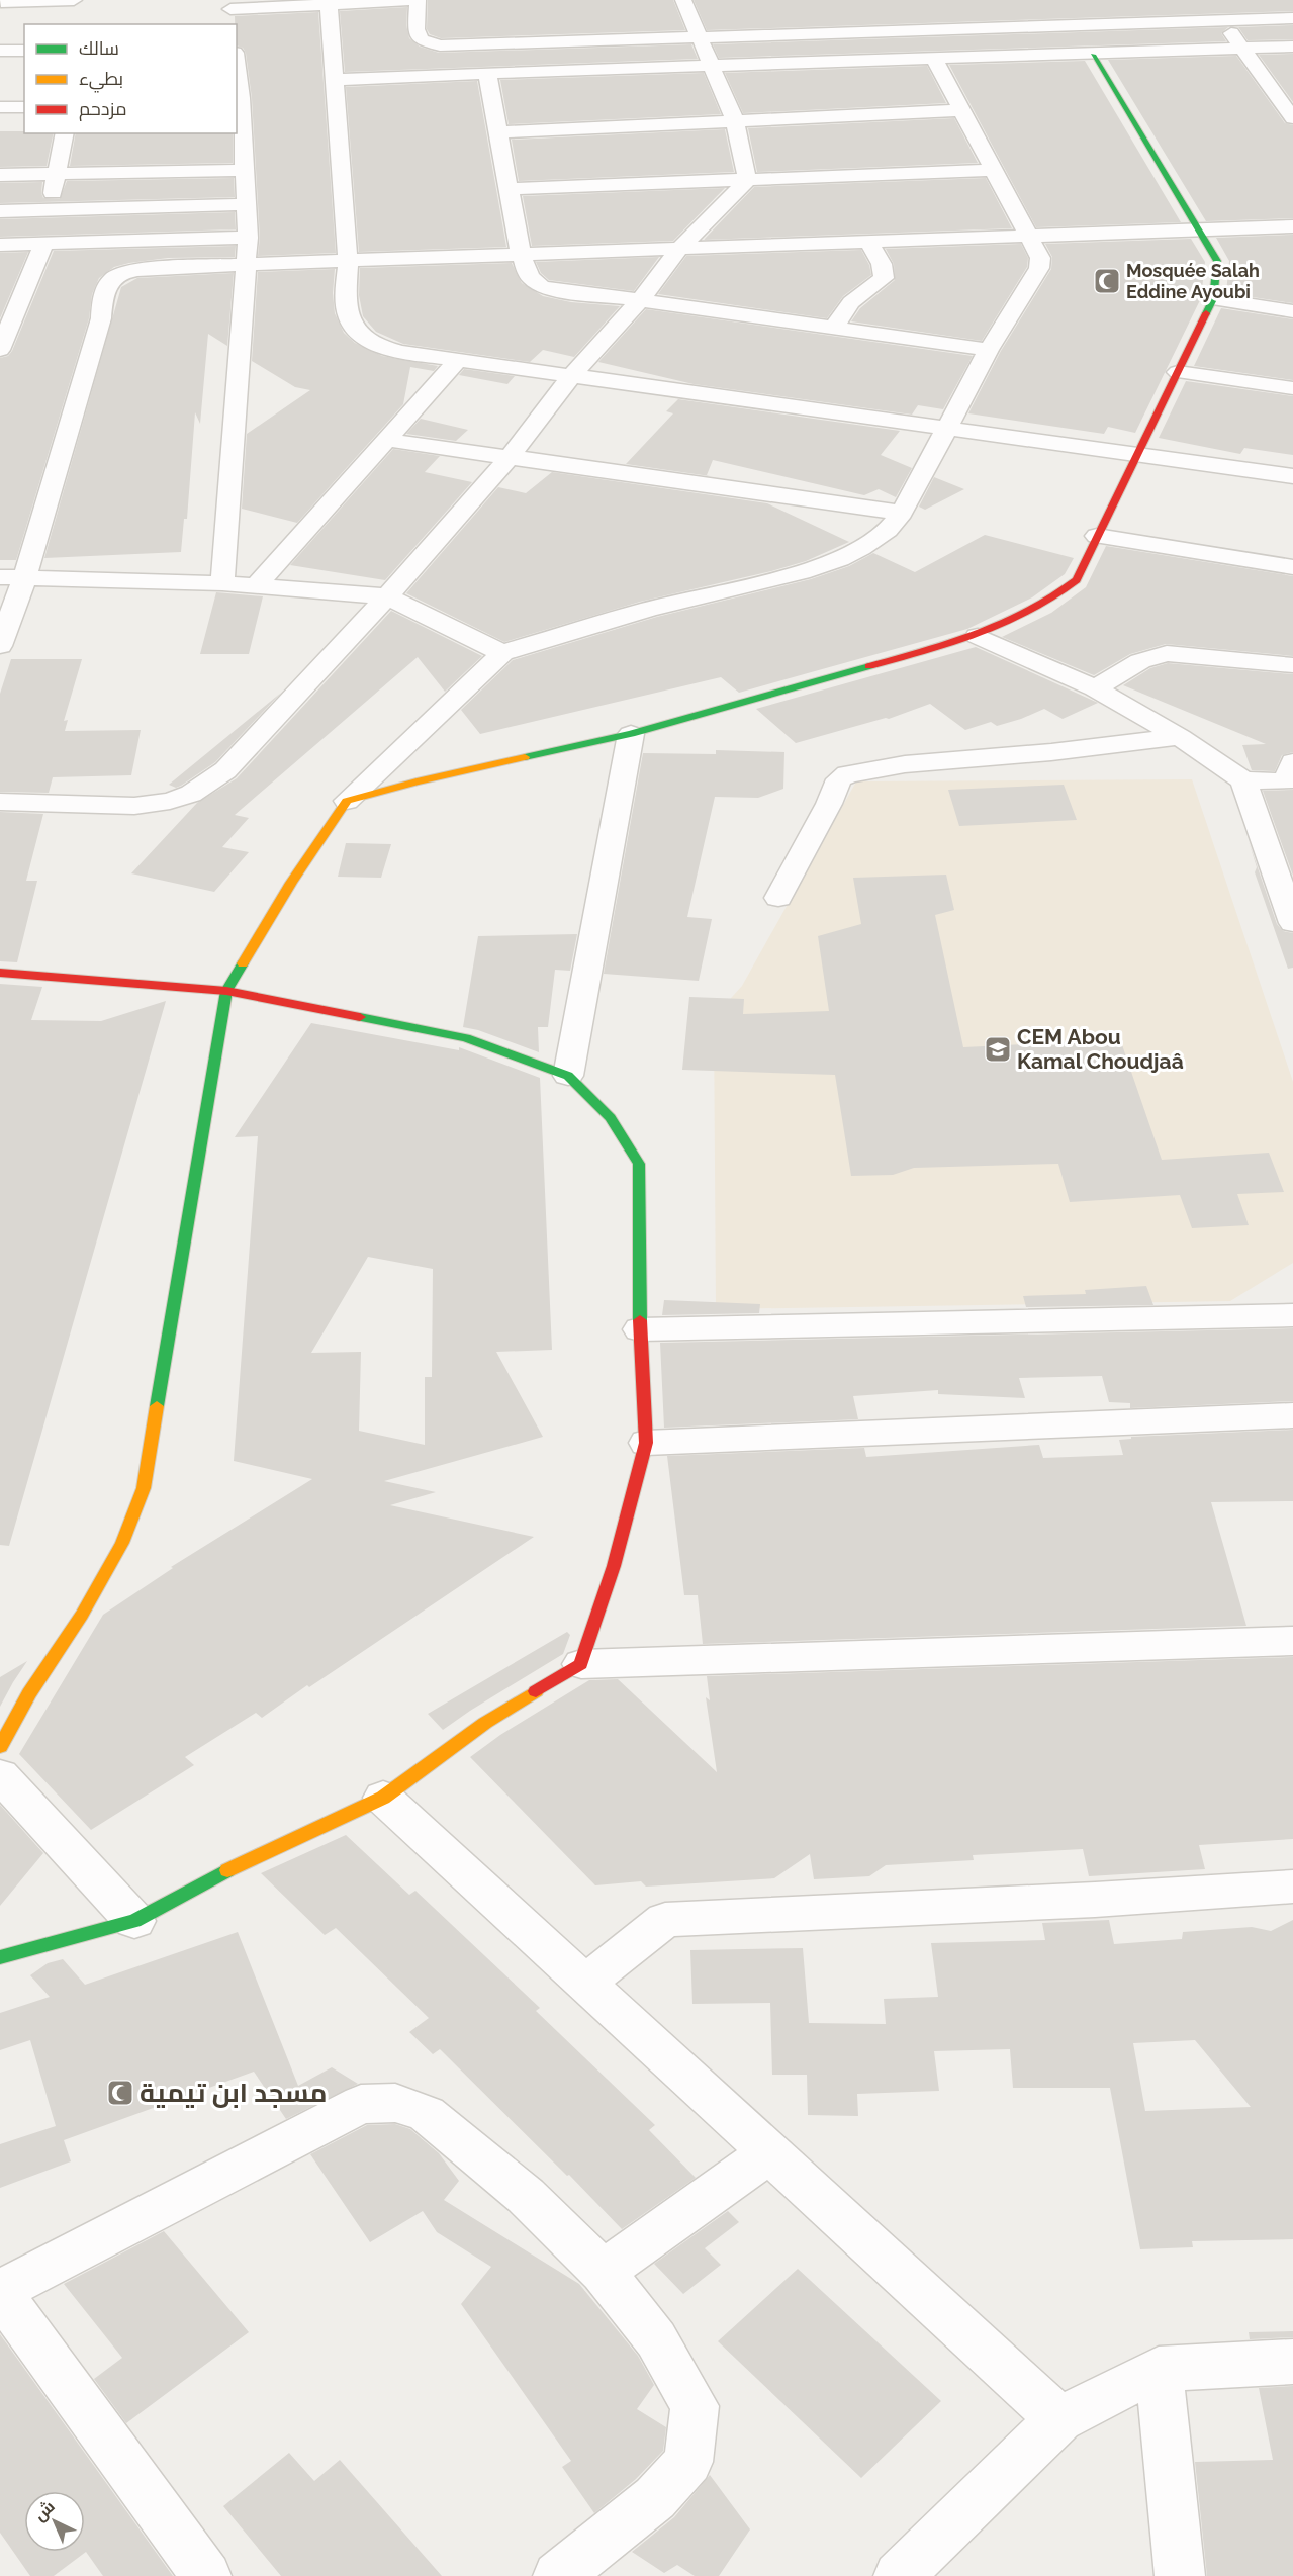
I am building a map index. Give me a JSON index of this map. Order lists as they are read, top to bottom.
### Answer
{
  "places": {
    "mosque": ["Mosquée Salah Eddine Ayoubi", "مسجد ابن تيمية"],
    "school or university": ["CEM Abou Kamal Choudjaâ"]
  },
  "legend": ["سالك", "بطيء", "مزدحم"],
  "north": "top left"
}
